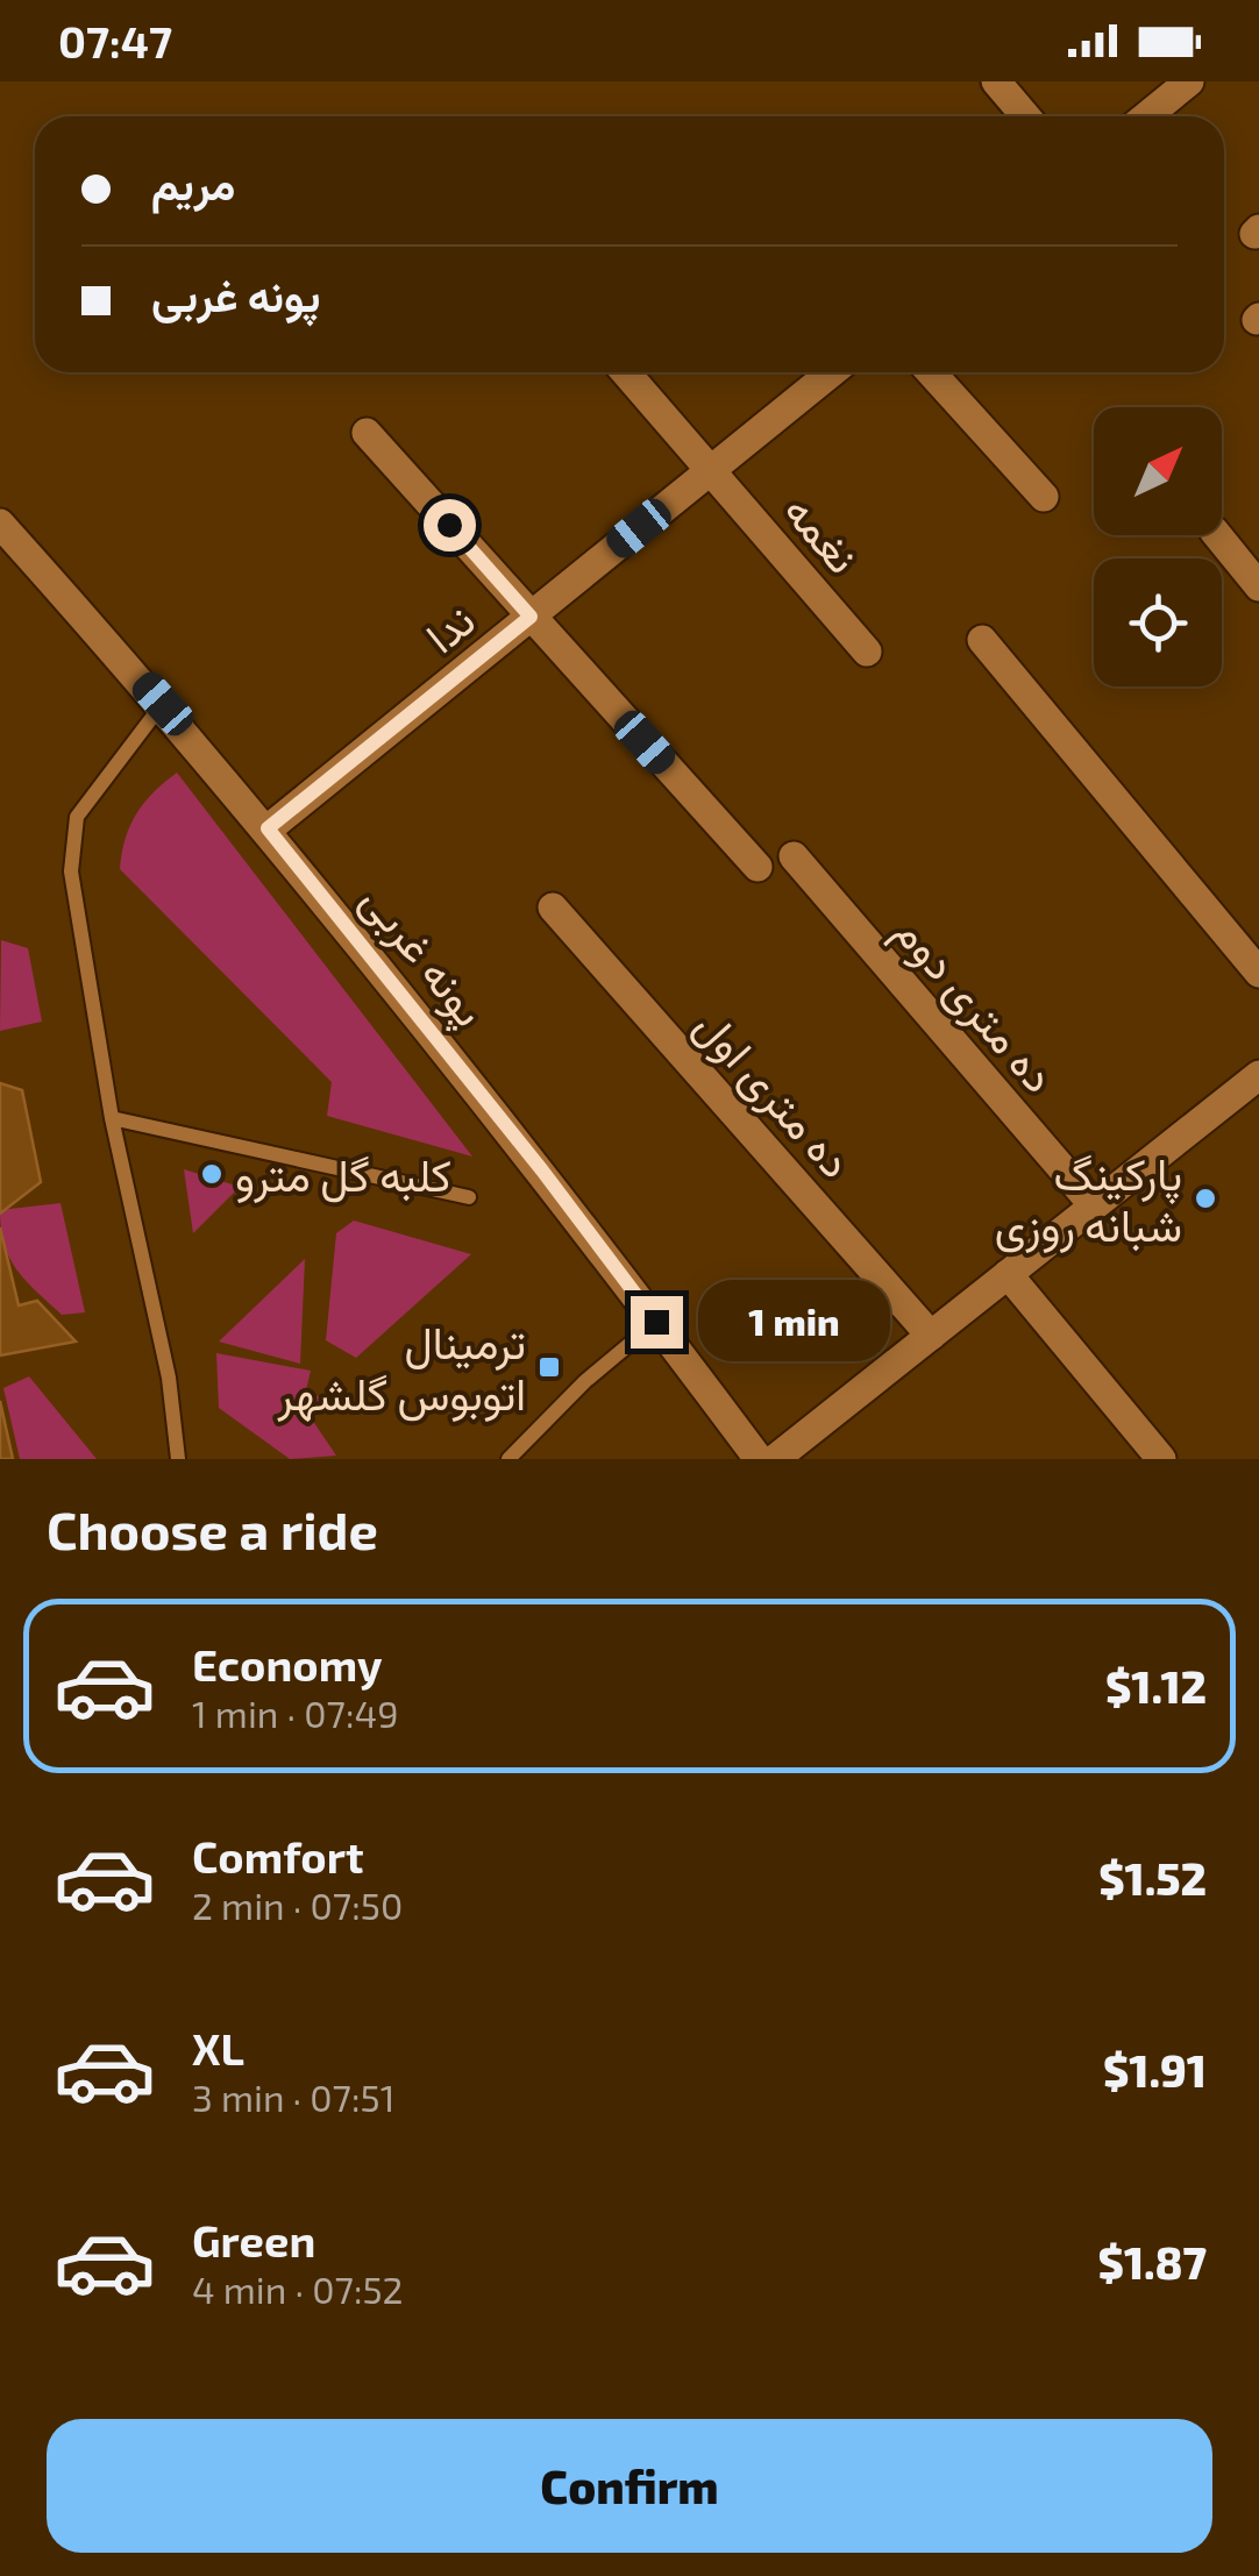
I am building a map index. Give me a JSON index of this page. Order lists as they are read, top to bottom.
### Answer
{
  "streets": {
    "street": [
      "نغمه",
      "ندا",
      "پونه غربی",
      "ده متری دوم",
      "ده متری اول"
    ]
  },
  "crossings": [
    ["نغمه", "ندا"],
    ["ندا", "پونه غربی"]
  ],
  "places": {
    "other": ["کلبه گل مترو", "پارکینگ شبانه روزی"],
    "transit": ["ترمینال اتوبوس گلشهر"]
  },
  "north": "top right",
  "page": {
    "status": "07:47",
    "banner": ["مریم", "پونه غربی"],
    "bubble": "1 min",
    "heading": "Choose a ride",
    "list": [
      {
        "name": "Economy",
        "note": "1 min · 07:49",
        "value": "$1.12"
      },
      {
        "name": "Comfort",
        "note": "2 min · 07:50",
        "value": "$1.52"
      },
      {
        "name": "XL",
        "note": "3 min · 07:51",
        "value": "$1.91"
      },
      {
        "name": "Green",
        "note": "4 min · 07:52",
        "value": "$1.87"
      }
    ],
    "buttons": "Confirm"
  }
}
